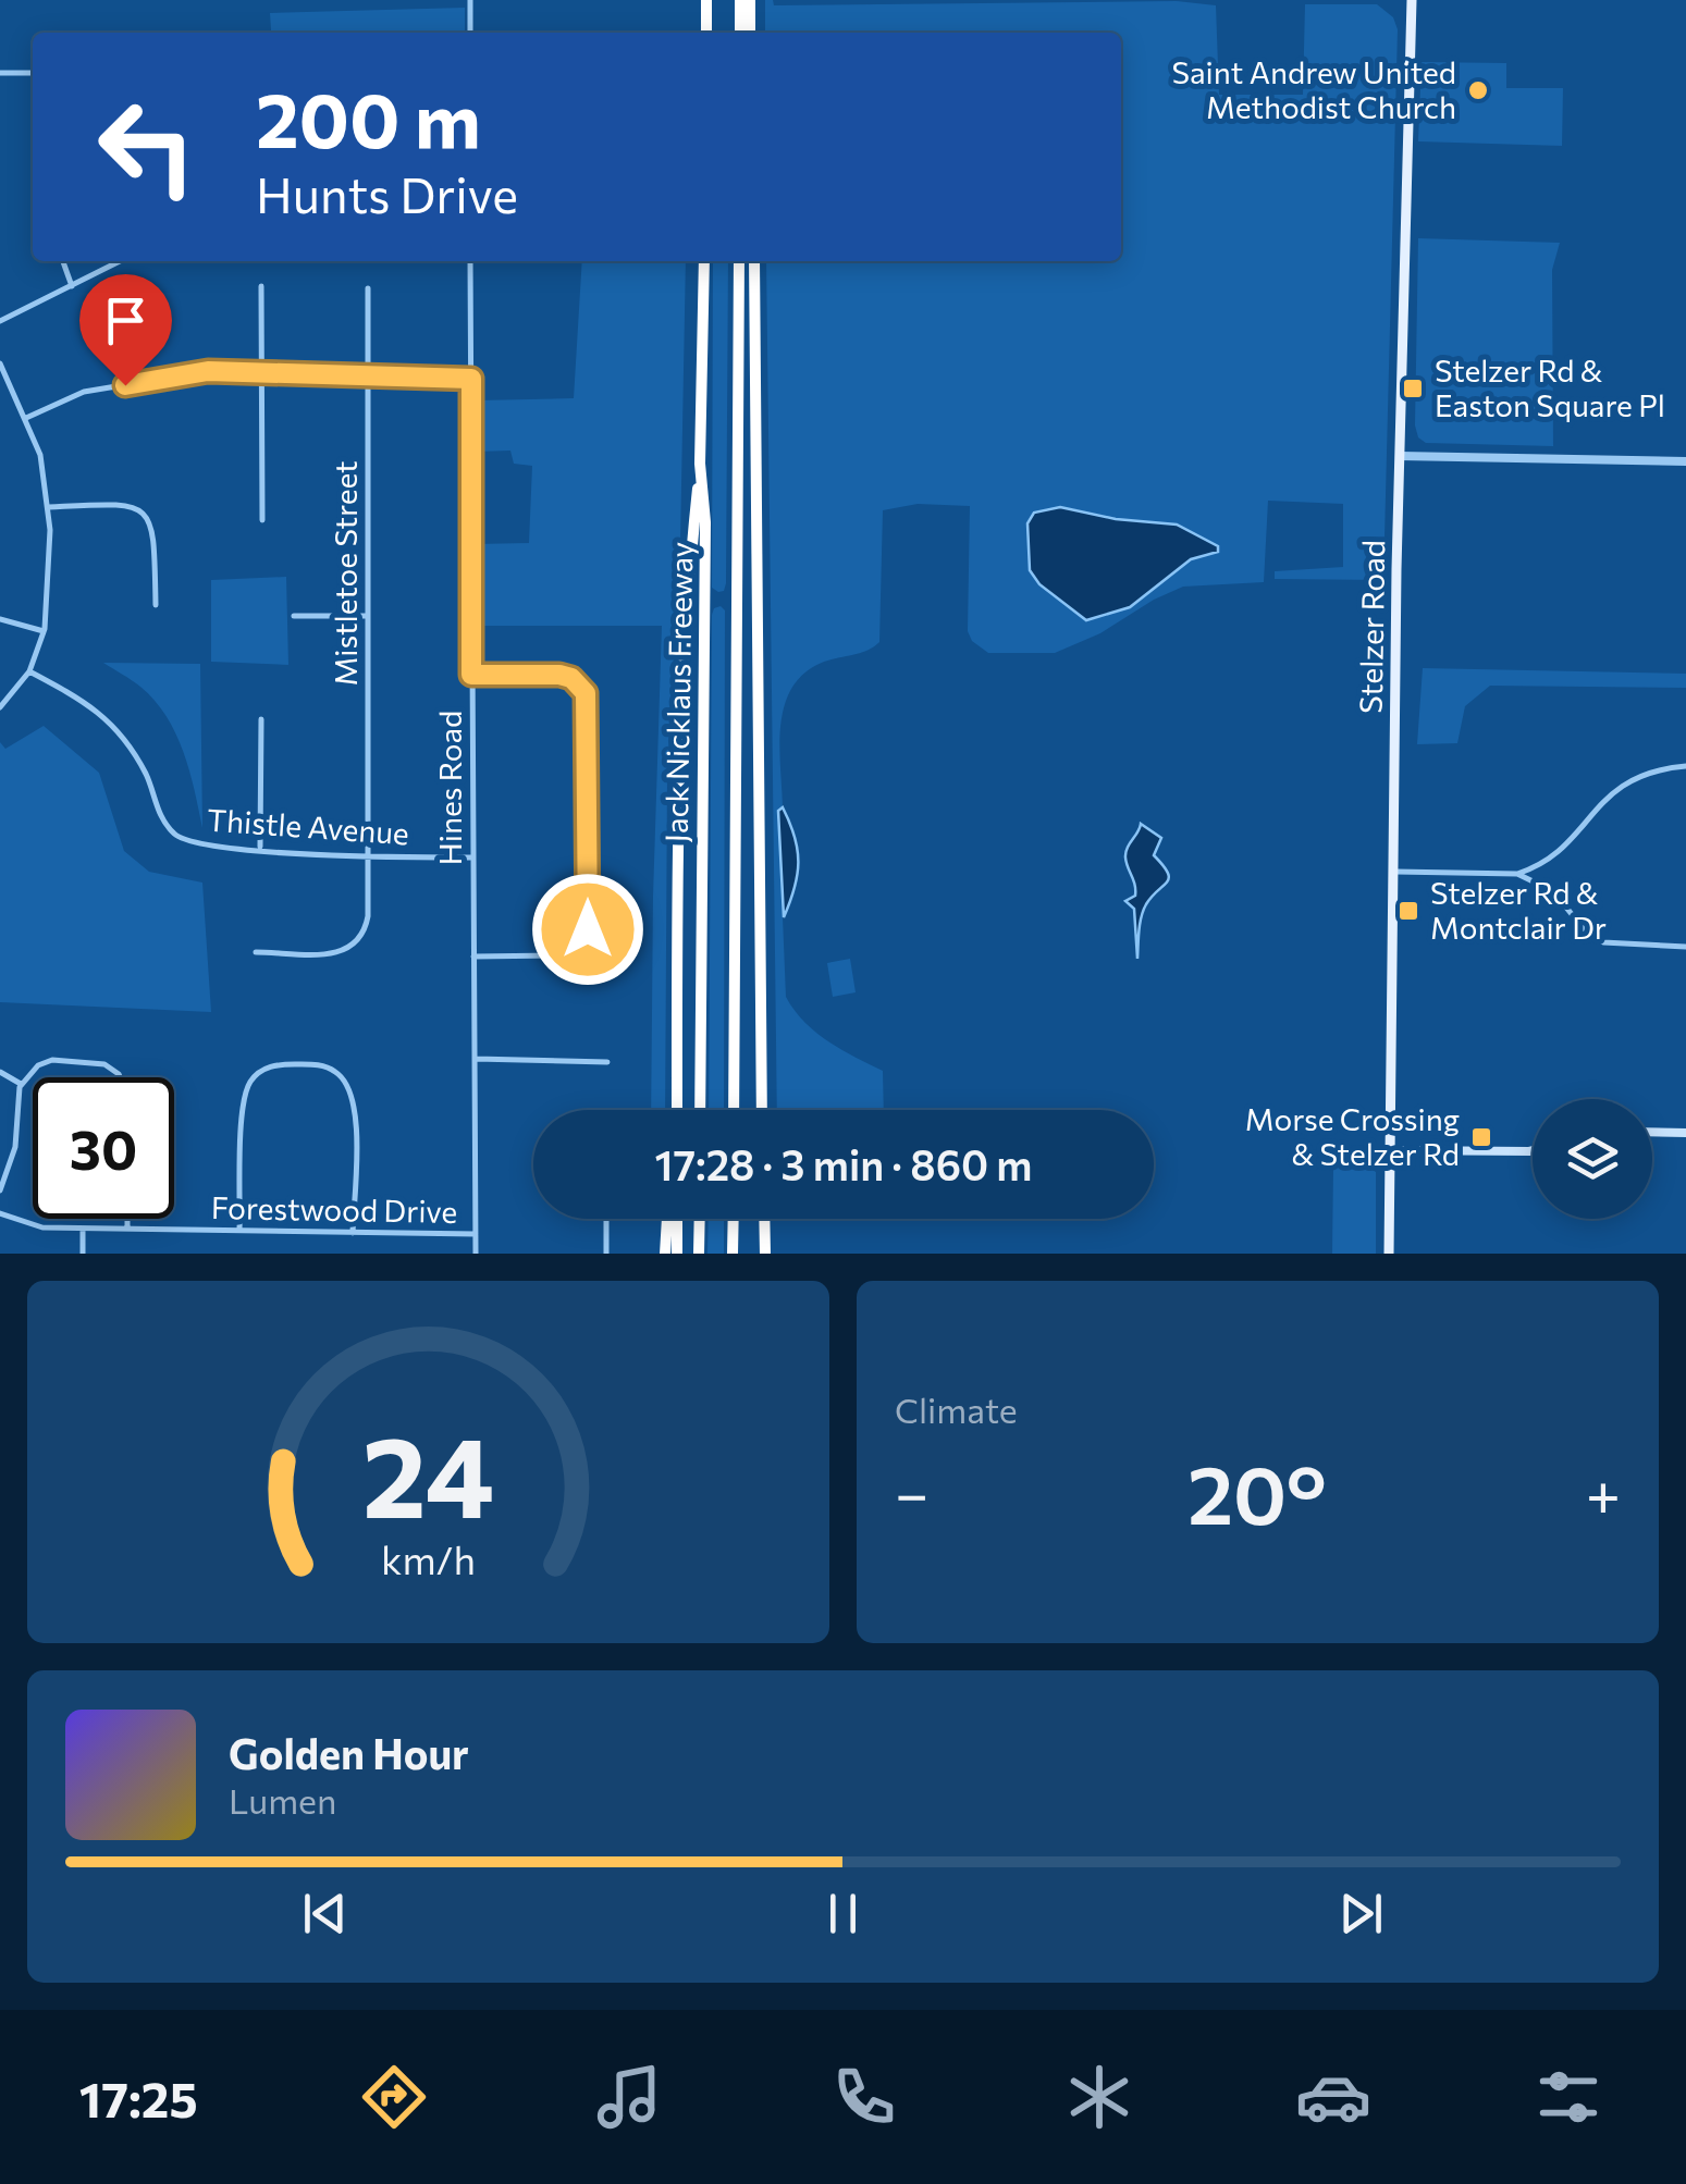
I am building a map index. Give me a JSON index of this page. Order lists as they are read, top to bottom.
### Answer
{
  "streets": {
    "highway": ["Jack Nicklaus Freeway"],
    "main road": ["Stelzer Road"],
    "street": [
      "Mistletoe Street",
      "Hines Road",
      "Thistle Avenue",
      "Forestwood Drive"
    ]
  },
  "crossings": [
    ["Mistletoe Street", "Thistle Avenue"],
    ["Hines Road", "Thistle Avenue"],
    ["Hines Road", "Forestwood Drive"]
  ],
  "places": {
    "other": ["Saint Andrew United Methodist Church"],
    "transit": ["Stelzer Rd & Easton Square Pl", "Stelzer Rd & Montclair Dr", "Morse Crossing & Stelzer Rd"]
  },
  "page": {
    "turn": ["200 m", "Hunts Drive"],
    "limit": "30",
    "trip": "17:28 · 3 min · 860 m",
    "tile": "Climate",
    "heat": ["−", "20°", "+"],
    "song": ["Golden Hour", "Lumen"],
    "tabs": "17:25",
    "gauge": ["24", "km/h"]
  }
}
